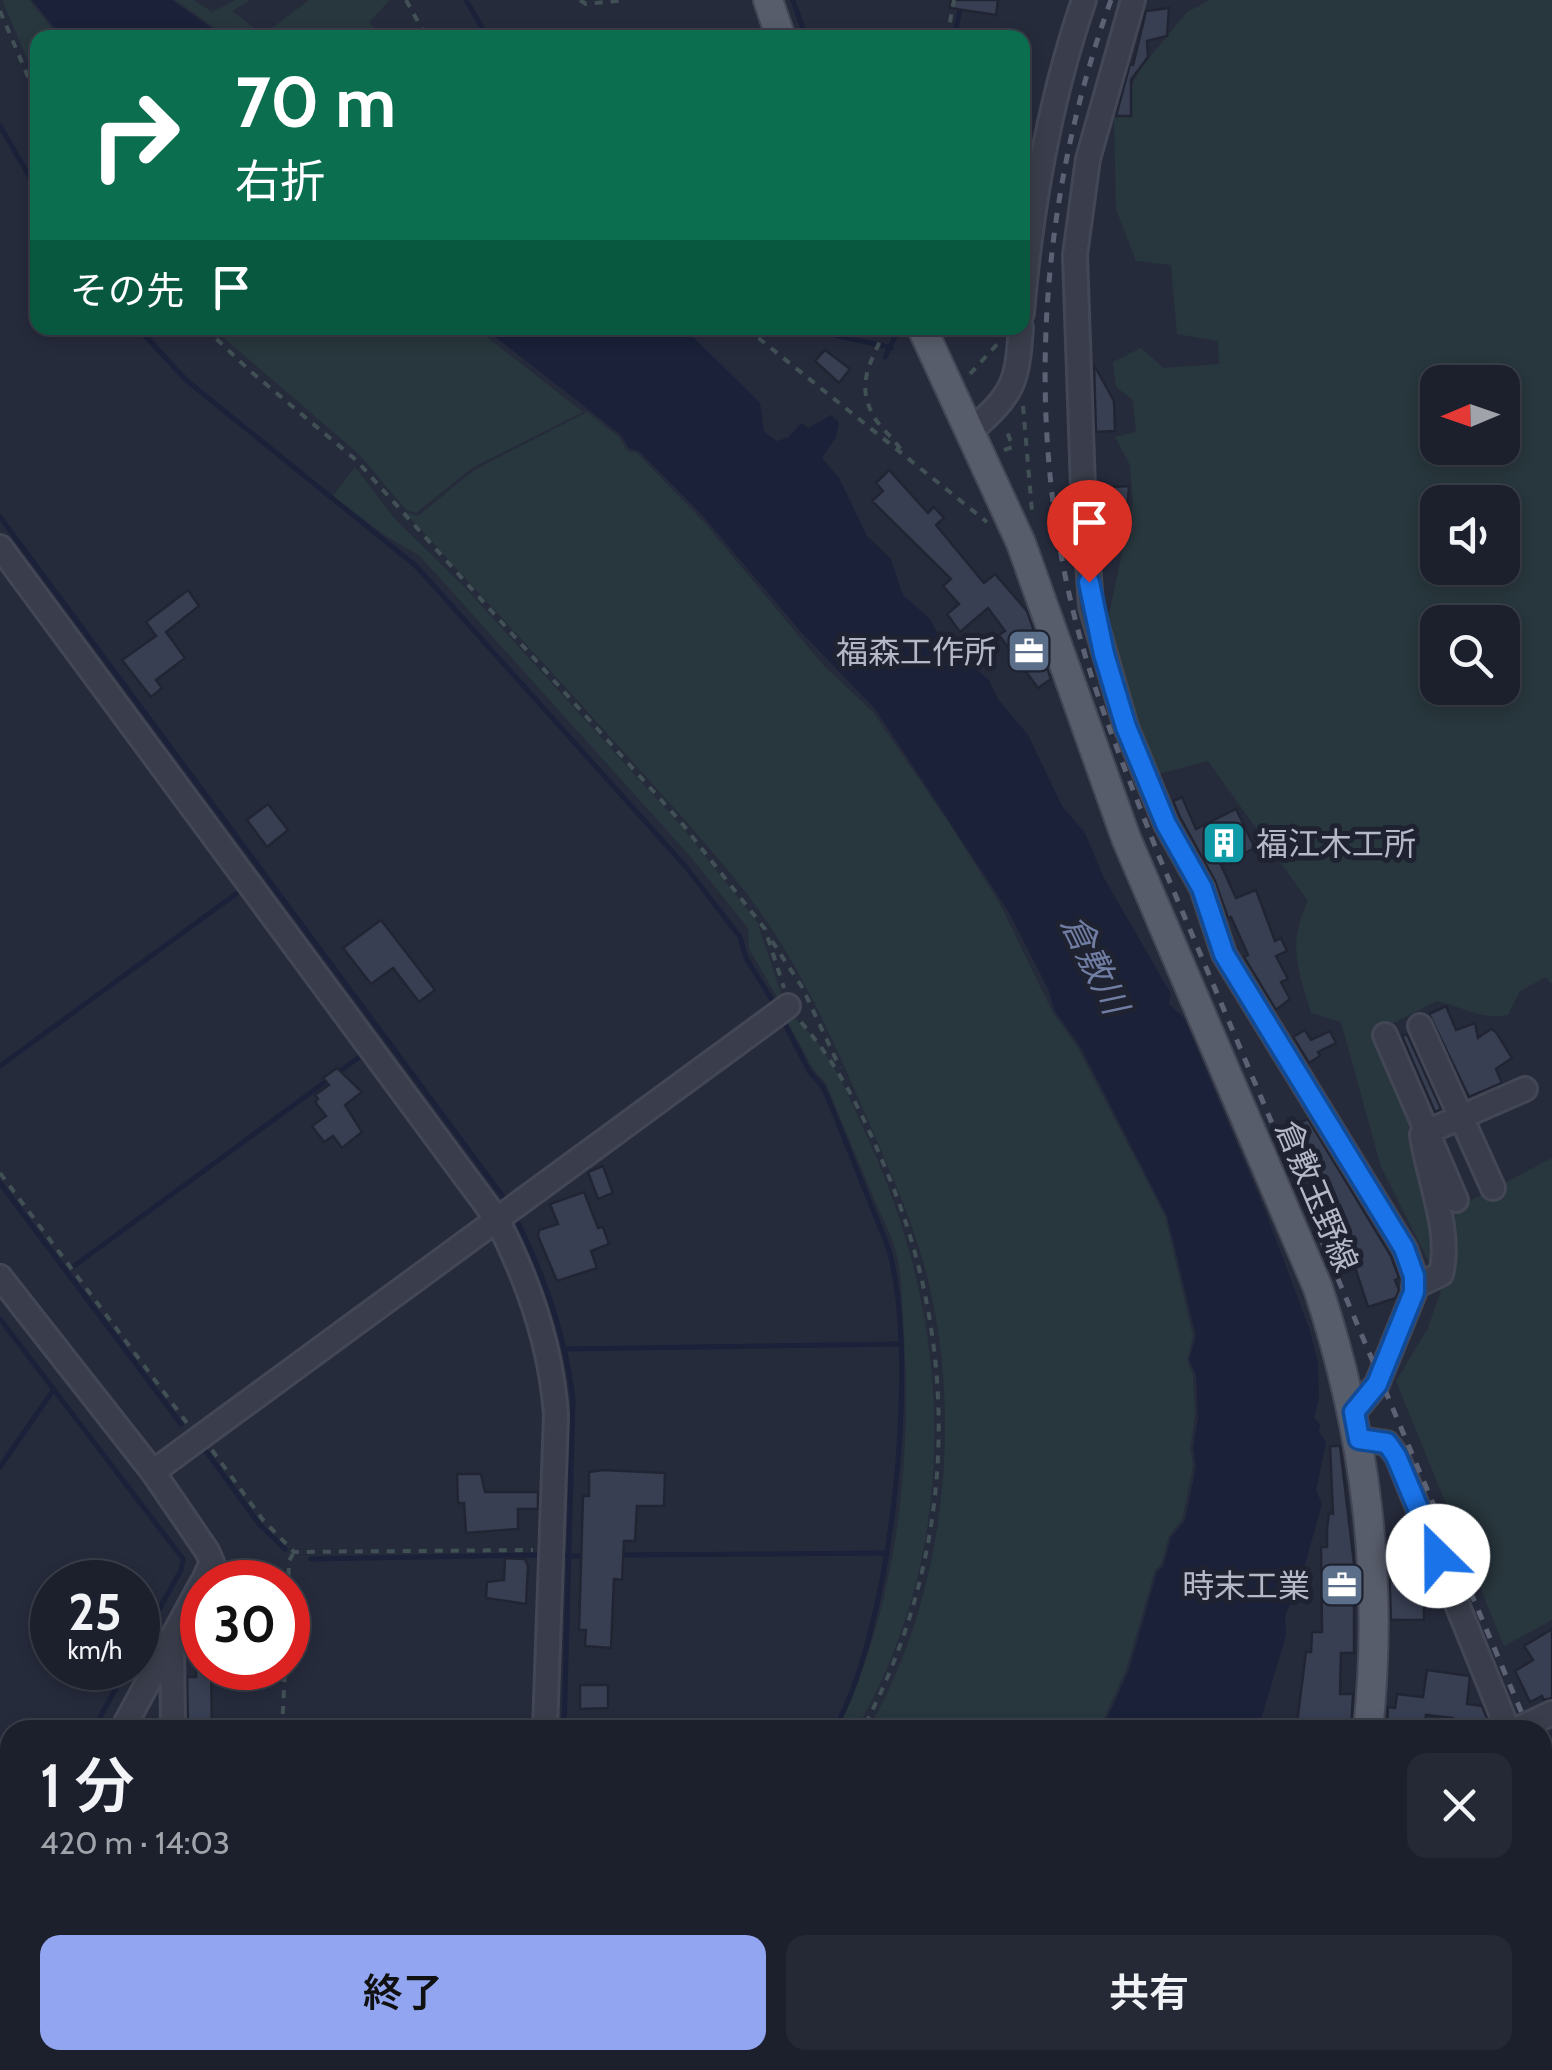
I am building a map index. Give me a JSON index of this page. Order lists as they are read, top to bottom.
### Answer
{
  "streets": {
    "main road": ["倉敷玉野線"]
  },
  "water": ["倉敷川"],
  "places": {
    "office": ["福森工作所", "時末工業"],
    "building": ["福江木工所"]
  },
  "north": "left",
  "page": {
    "turn": ["70 m", "右折"],
    "then": "その先",
    "speed": "25 km/h",
    "limit": "30",
    "heading": ["1 分", "420 m · 14:03"],
    "buttons": ["終了", "共有"]
  }
}
